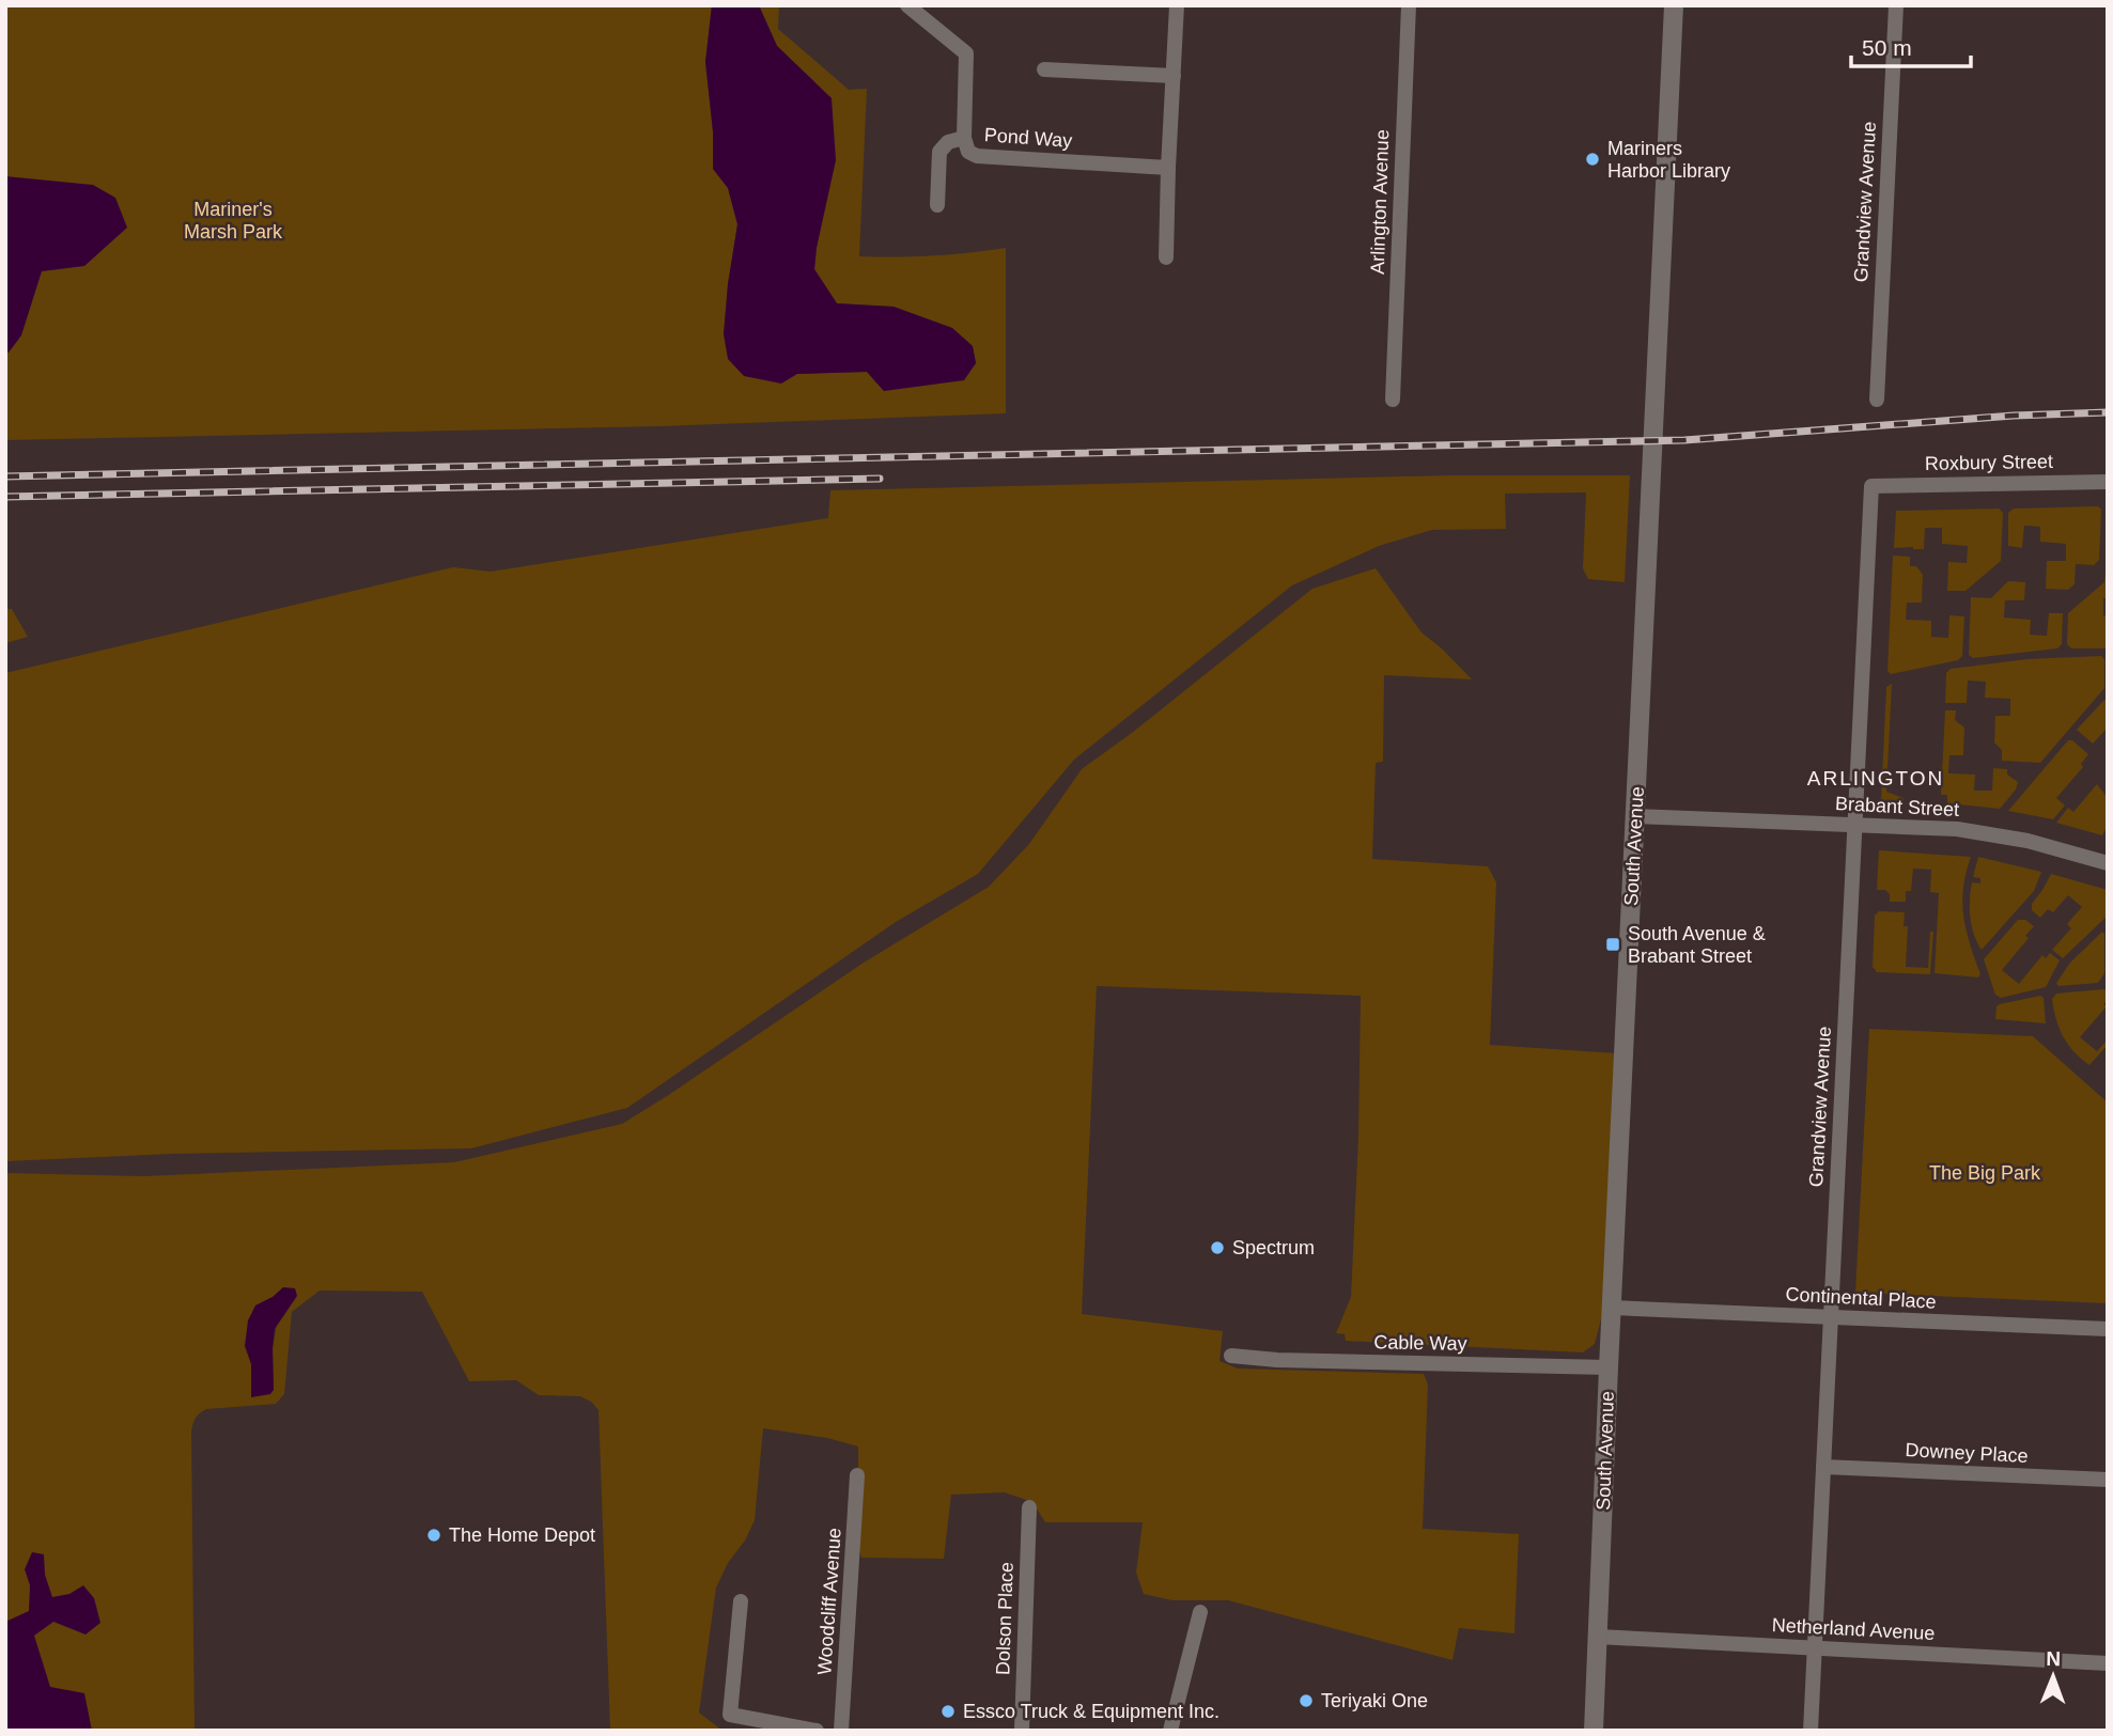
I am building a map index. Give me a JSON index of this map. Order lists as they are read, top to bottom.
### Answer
{
  "streets": {
    "street": [
      "Pond Way",
      "Arlington Avenue",
      "Grandview Avenue",
      "Roxbury Street",
      "Brabant Street",
      "South Avenue",
      "Continental Place",
      "Cable Way",
      "Downey Place",
      "Woodcliff Avenue",
      "Dolson Place",
      "Netherland Avenue"
    ]
  },
  "crossings": [
    ["Grandview Avenue", "Roxbury Street"],
    ["Grandview Avenue", "Brabant Street"],
    ["Grandview Avenue", "Continental Place"],
    ["Grandview Avenue", "Downey Place"],
    ["Grandview Avenue", "Netherland Avenue"],
    ["Brabant Street", "South Avenue"],
    ["South Avenue", "Continental Place"],
    ["South Avenue", "Cable Way"],
    ["South Avenue", "Netherland Avenue"]
  ],
  "districts": ["ARLINGTON"],
  "parks": ["Mariner's Marsh Park", "The Big Park"],
  "places": {
    "other": [
      "Mariners Harbor Library",
      "Spectrum",
      "The Home Depot",
      "Teriyaki One",
      "Essco Truck & Equipment Inc."
    ],
    "transit": ["South Avenue & Brabant Street"]
  },
  "scale_bar": "50 m",
  "north": "top"
}
